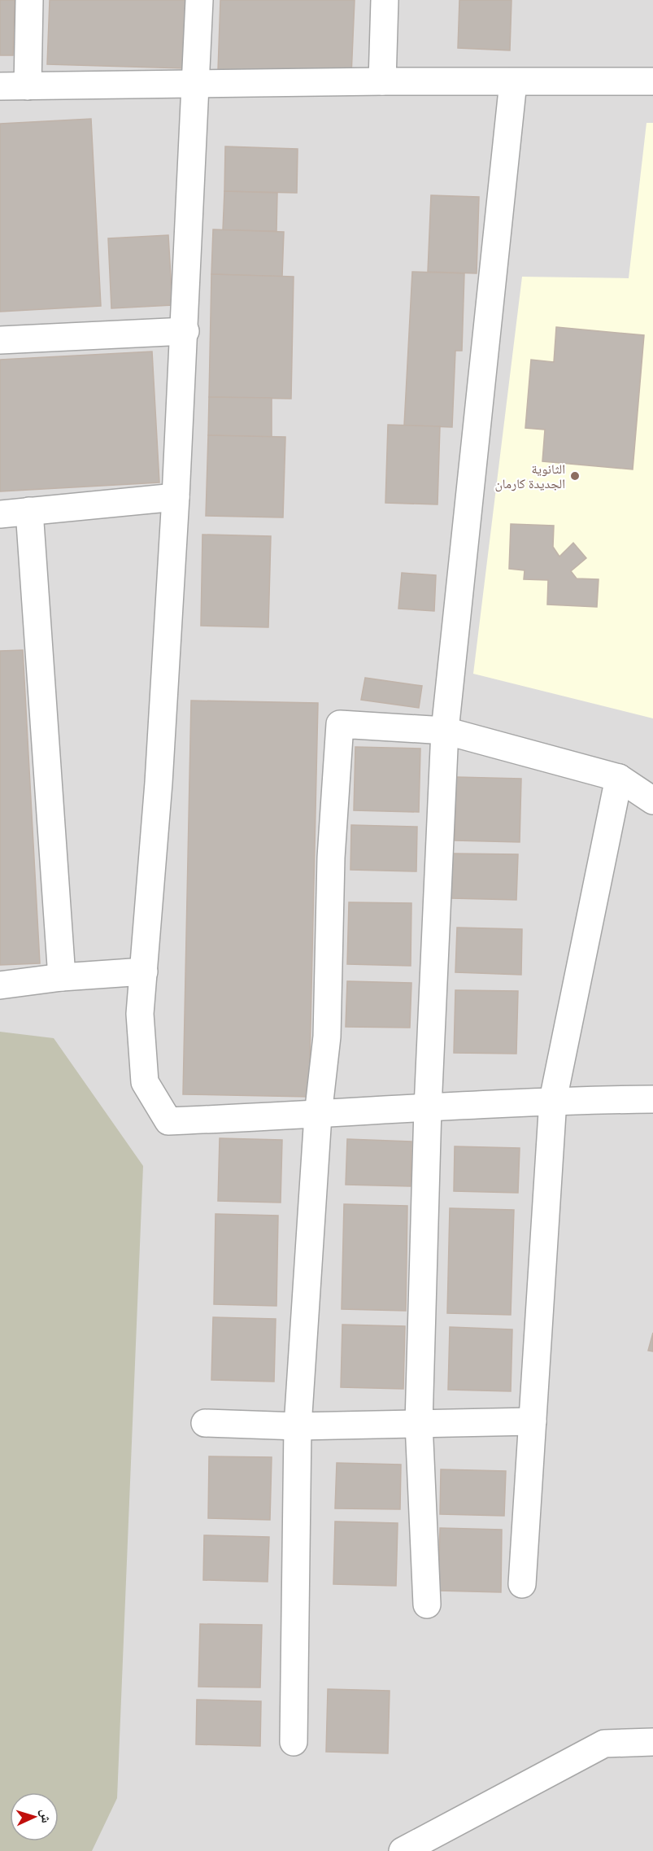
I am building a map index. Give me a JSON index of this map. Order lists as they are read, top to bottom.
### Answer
{
  "places": ["الثانوية الجديدة كارمان"],
  "north": "right"
}
